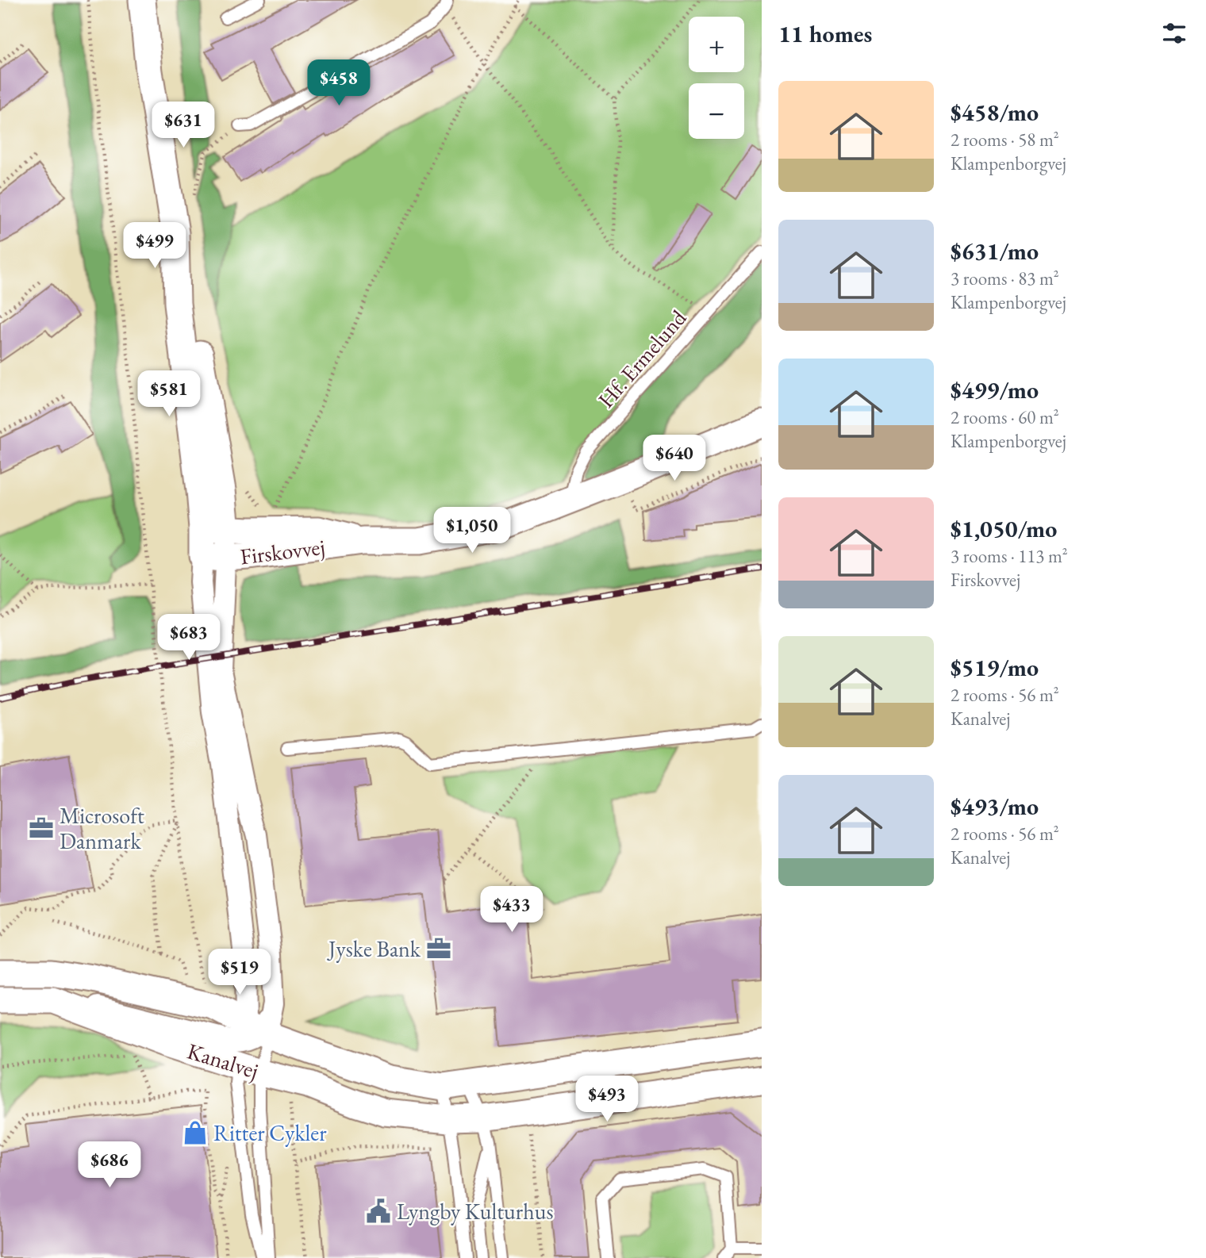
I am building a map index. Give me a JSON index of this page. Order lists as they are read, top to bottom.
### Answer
{
  "streets": {
    "street": ["Firskovvej", "Kanalvej"],
    "lane": ["Hf. Ermelund"]
  },
  "crossings": [
    ["Hf. Ermelund", "Firskovvej"]
  ],
  "places": {
    "office": ["Microsoft Danmark", "Jyske Bank"],
    "shop": ["Ritter Cykler"],
    "public building": ["Lyngby Kulturhus"]
  },
  "page": {
    "heading": "11 homes",
    "map_buttons": ["+", "−"],
    "price": [
      "$458",
      "$631",
      "$499",
      "$581",
      "$640",
      "$1,050",
      "$683",
      "$433",
      "$519",
      "$493",
      "$686"
    ],
    "list": [
      {
        "name": "$458/mo",
        "note": "2 rooms · 58 m² · Klampenborgvej"
      },
      {
        "name": "$631/mo",
        "note": "3 rooms · 83 m² · Klampenborgvej"
      },
      {
        "name": "$499/mo",
        "note": "2 rooms · 60 m² · Klampenborgvej"
      },
      {
        "name": "$1,050/mo",
        "note": "3 rooms · 113 m² · Firskovvej"
      },
      {
        "name": "$519/mo",
        "note": "2 rooms · 56 m² · Kanalvej"
      },
      {
        "name": "$493/mo",
        "note": "2 rooms · 56 m² · Kanalvej"
      }
    ]
  }
}
